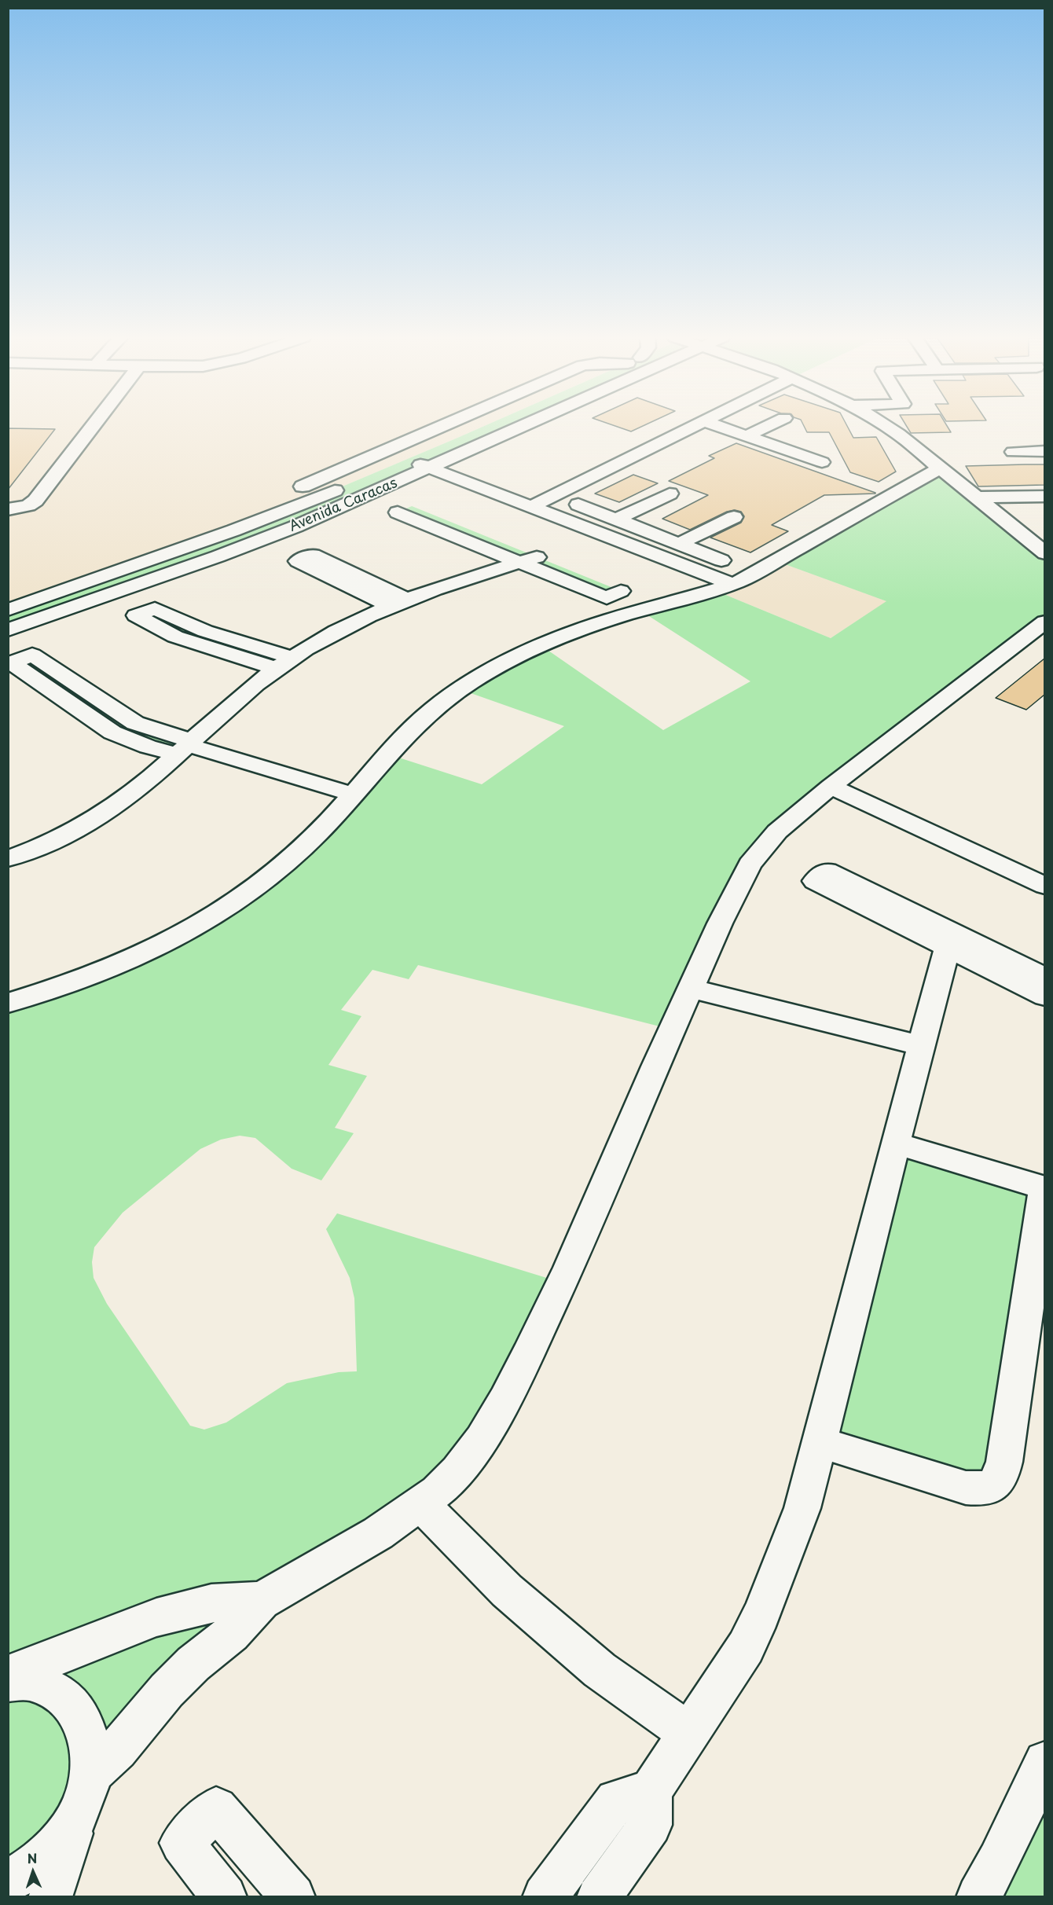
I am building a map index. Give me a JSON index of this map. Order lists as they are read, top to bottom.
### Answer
{
  "streets": {
    "street": ["Avenida Caracas"]
  },
  "north": "top"
}
